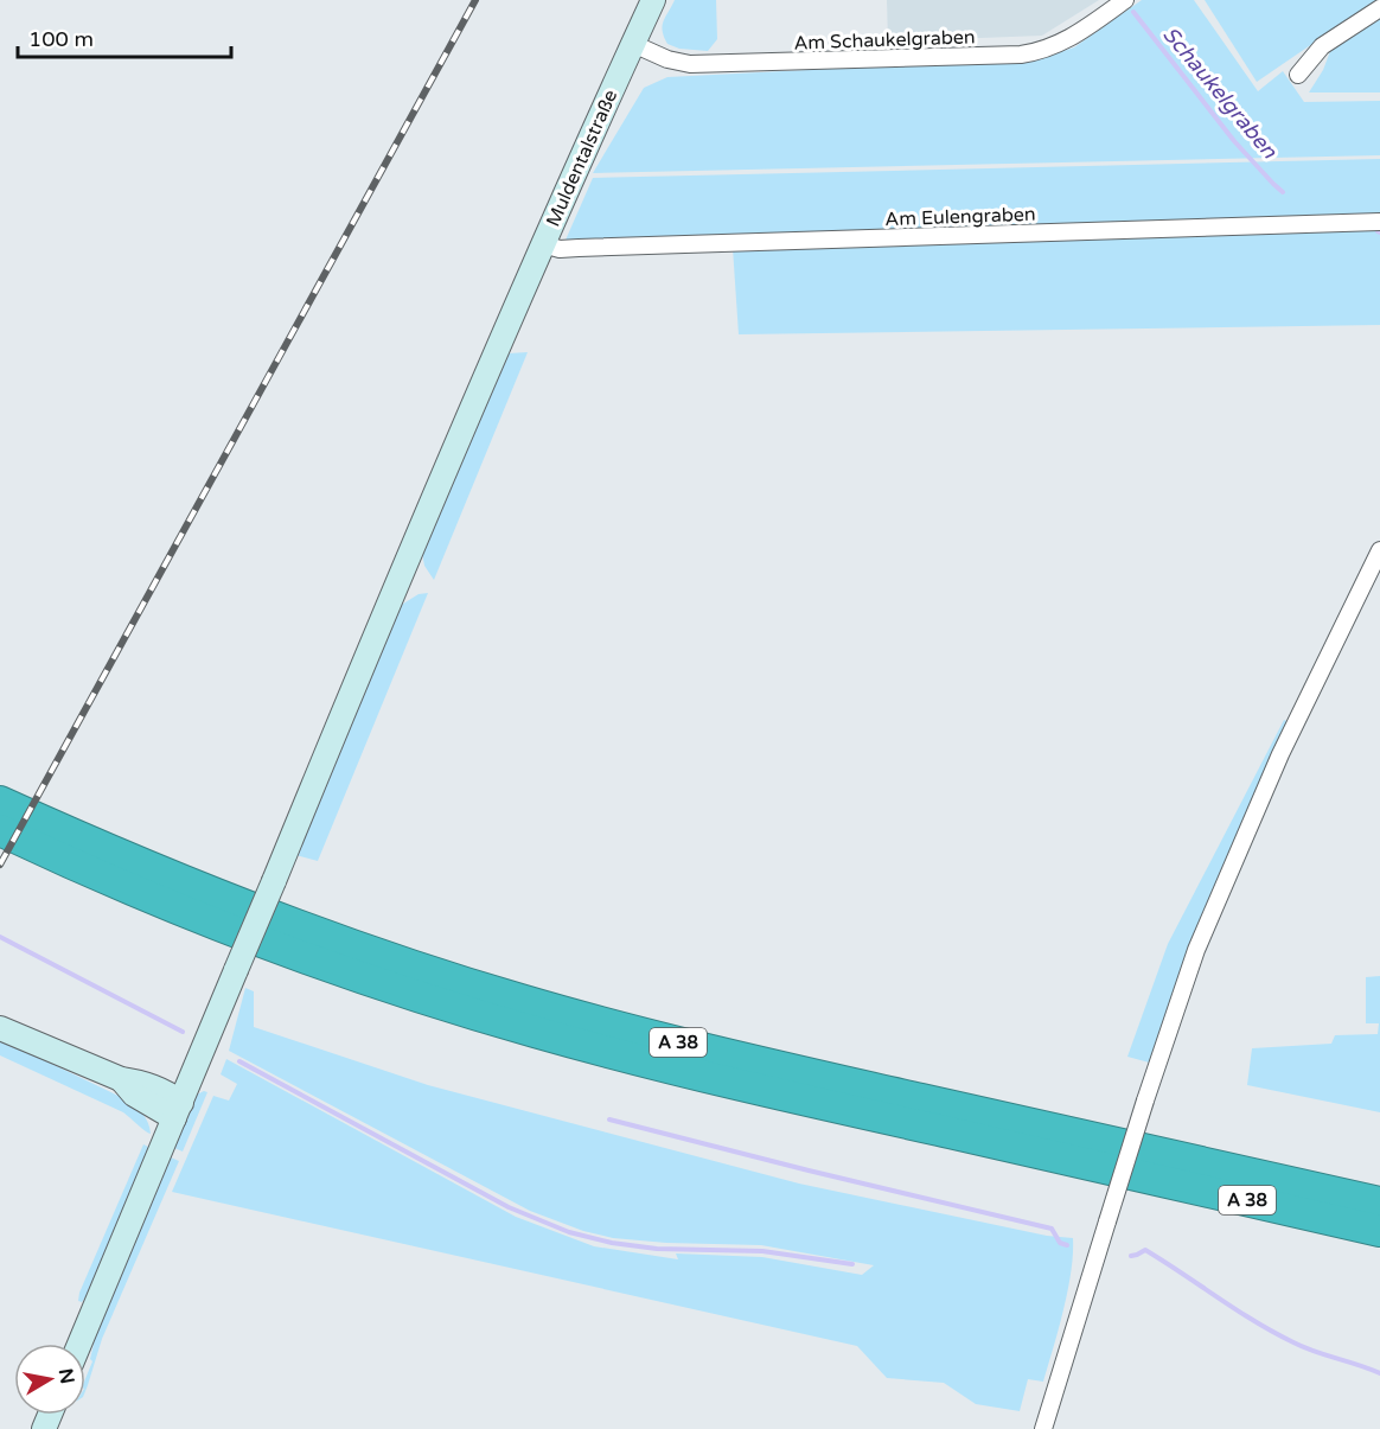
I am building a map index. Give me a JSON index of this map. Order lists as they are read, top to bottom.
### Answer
{
  "streets": {
    "highway": ["A 38"],
    "main road": ["Muldentalstraße"],
    "street": ["Am Schaukelgraben", "Am Eulengraben"]
  },
  "crossings": [
    ["Am Schaukelgraben", "Muldentalstraße"],
    ["Muldentalstraße", "Am Eulengraben"]
  ],
  "water": ["Schaukelgraben"],
  "scale_bar": "100 m",
  "north": "right"
}
